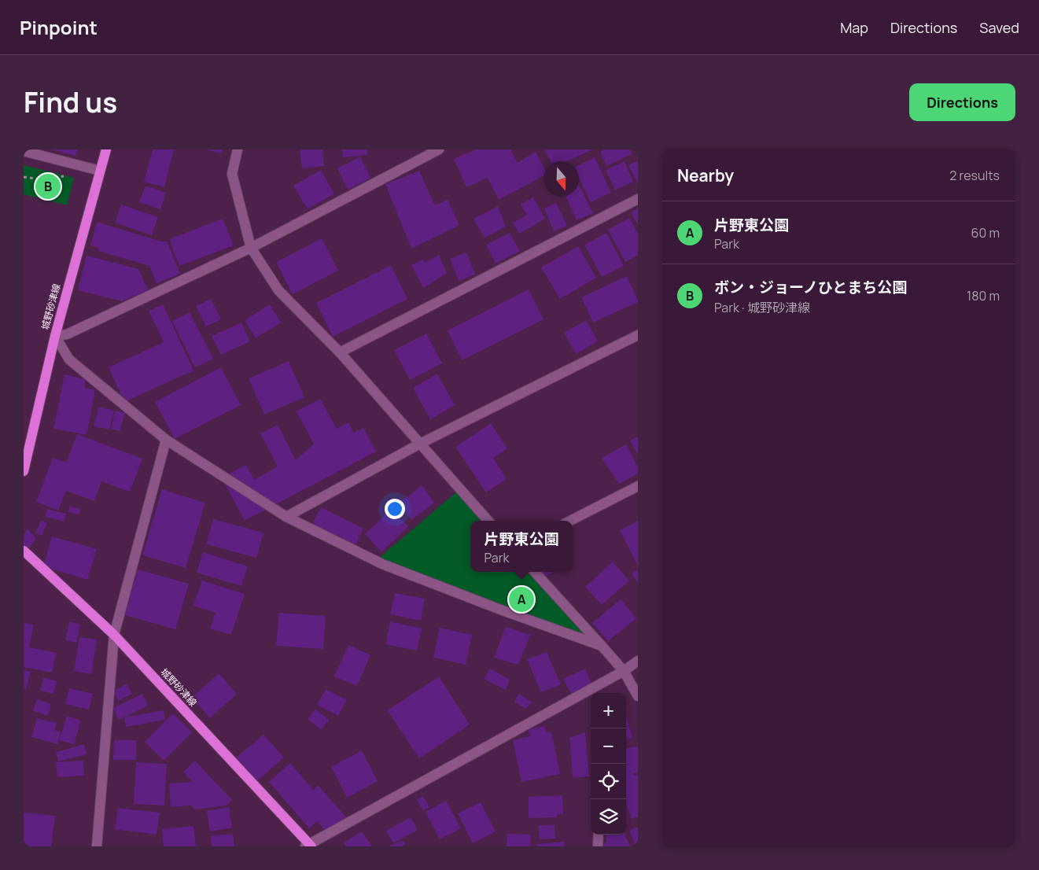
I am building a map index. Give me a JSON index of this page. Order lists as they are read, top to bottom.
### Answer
{
  "streets": {
    "main road": ["城野砂津線"]
  },
  "north": "bottom",
  "page": {
    "header": "Pinpoint",
    "nav": ["Map", "Directions", "Saved"],
    "title": "Find us",
    "buttons": "Directions",
    "heading": ["Nearby", "2 results"],
    "pins": ["B", "A"],
    "list": [
      {
        "mark": "A",
        "name": "片野東公園",
        "note": "Park",
        "value": "60 m"
      },
      {
        "mark": "B",
        "name": "ボン・ジョーノひとまち公園",
        "note": "Park · 城野砂津線",
        "value": "180 m"
      }
    ],
    "popup": ["片野東公園", "Park"],
    "map_buttons": ["+", "−"]
  }
}
